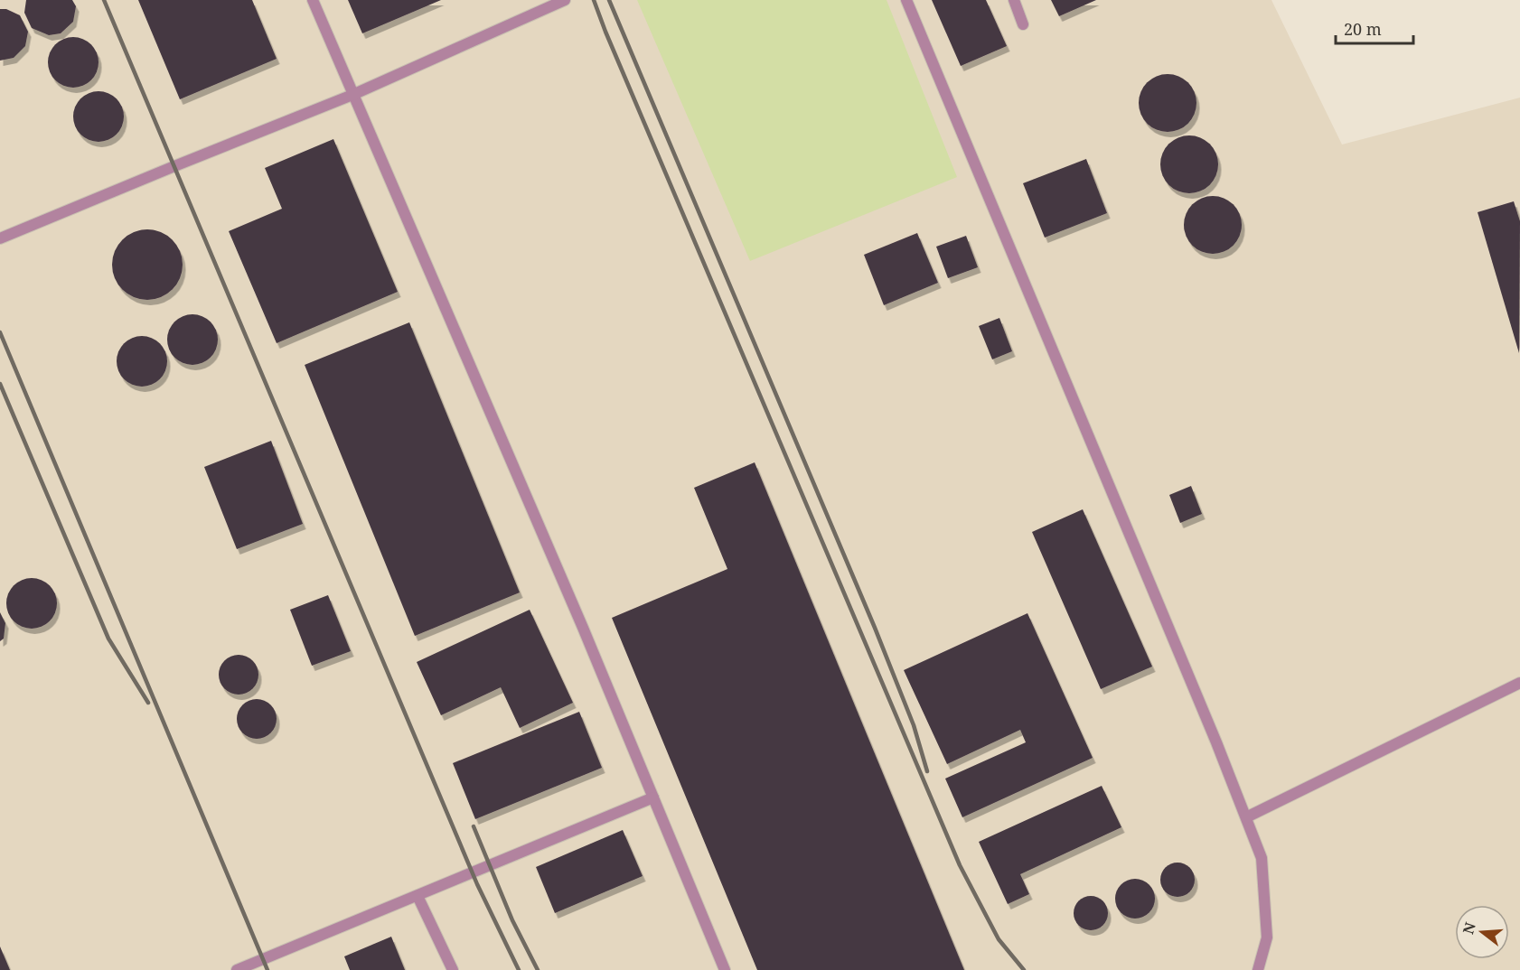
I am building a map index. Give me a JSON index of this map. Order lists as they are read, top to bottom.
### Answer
{
  "scale_bar": "20 m",
  "north": "left"
}
